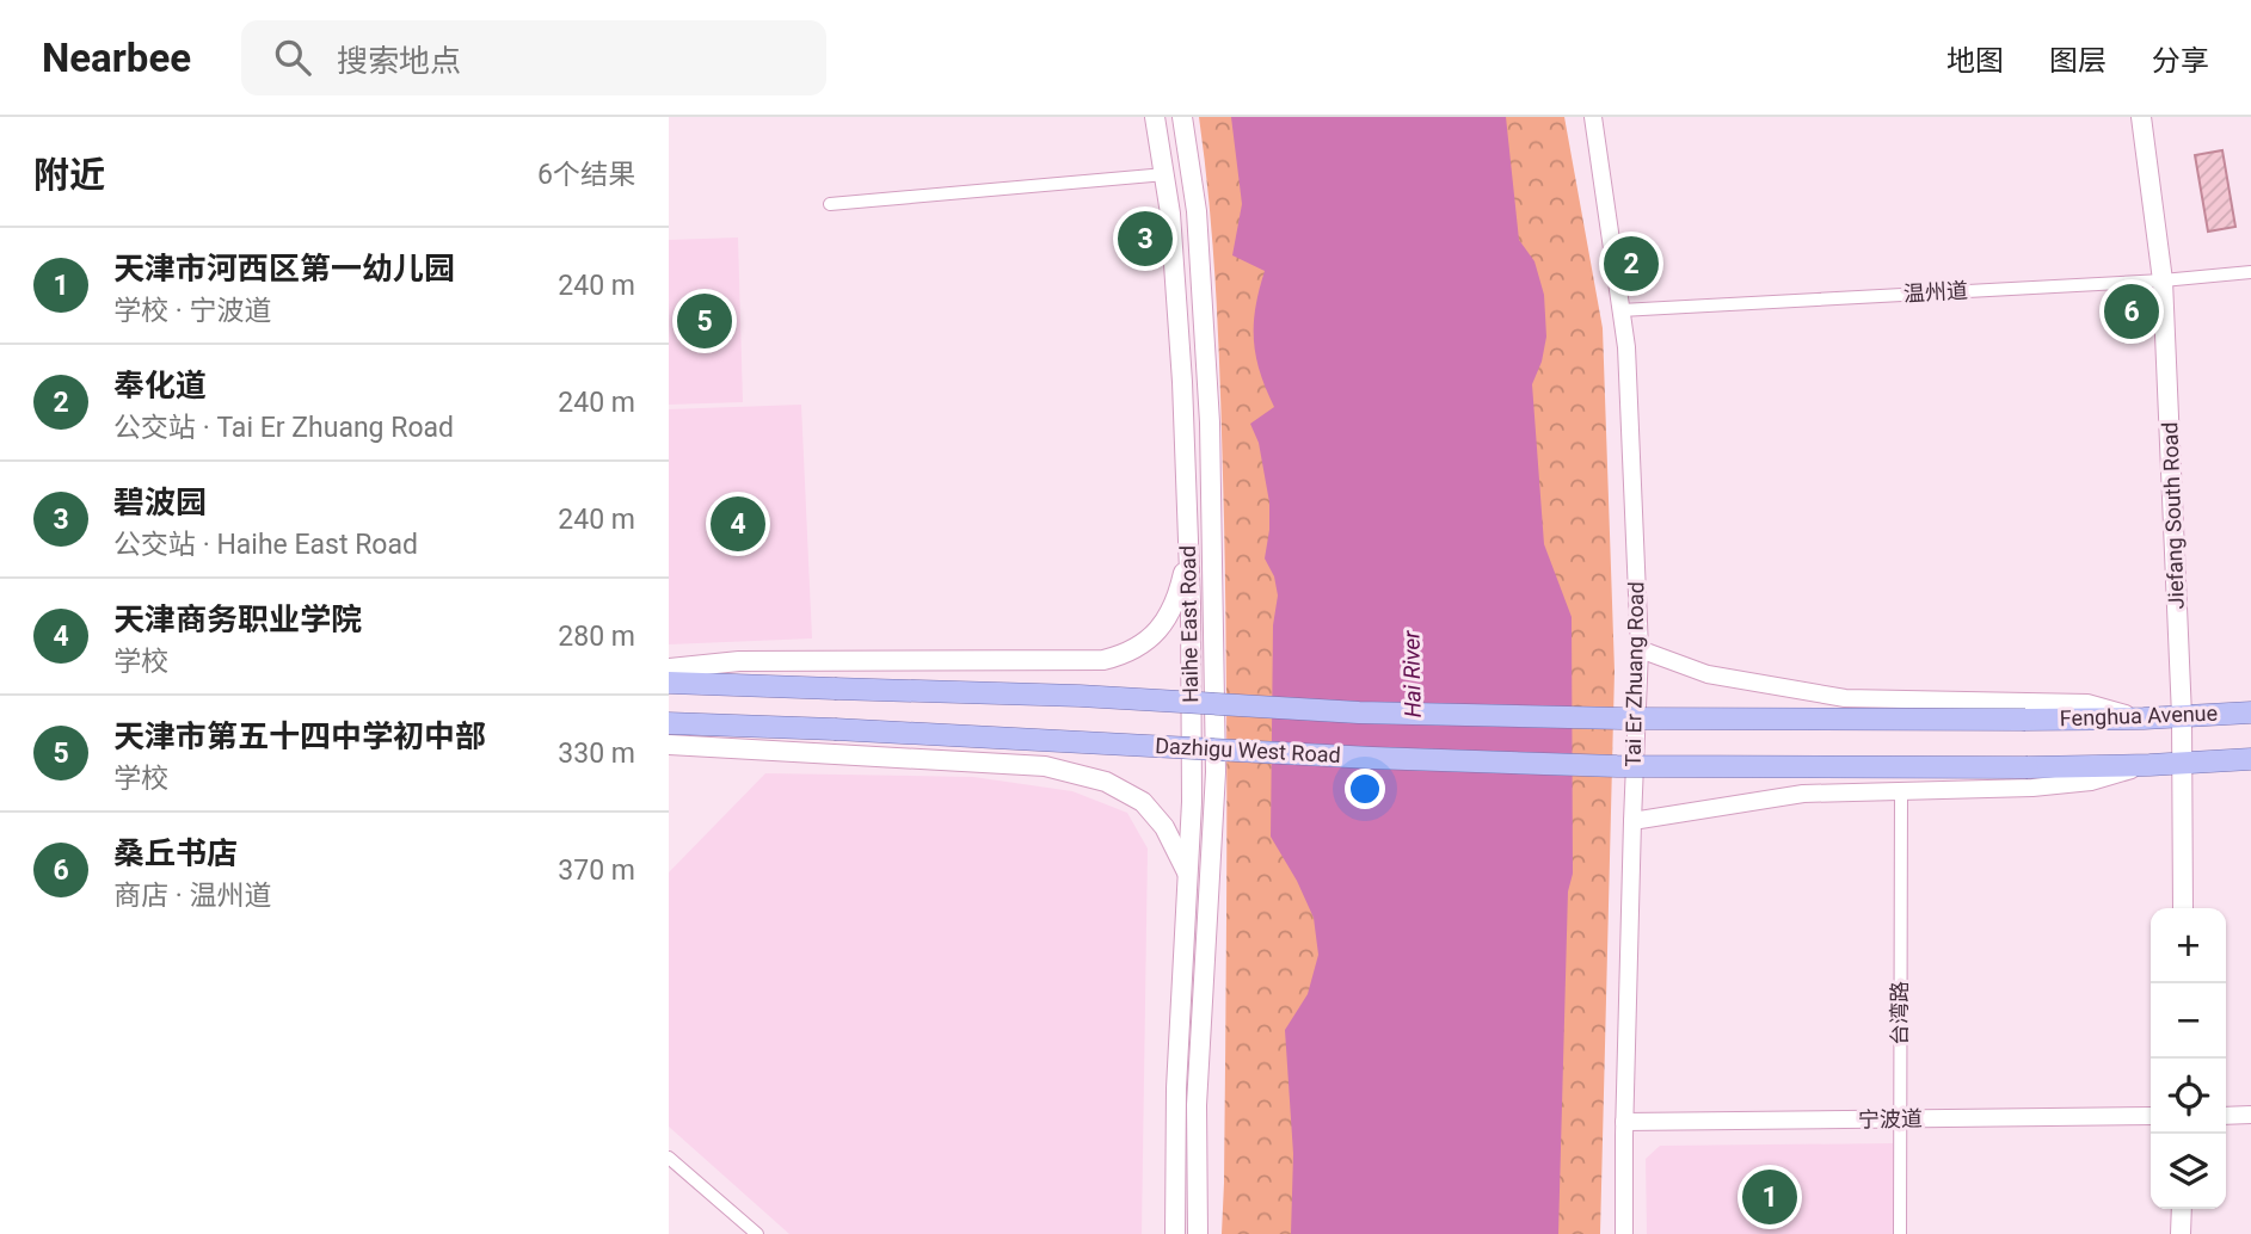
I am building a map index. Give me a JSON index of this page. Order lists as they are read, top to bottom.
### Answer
{
  "streets": {
    "main road": [
      "Jiefang South Road",
      "Haihe East Road",
      "Fenghua Avenue",
      "Dazhigu West Road"
    ],
    "street": [
      "温州道",
      "Tai Er Zhuang Road",
      "台湾路",
      "宁波道"
    ]
  },
  "crossings": [
    ["温州道", "Jiefang South Road"],
    ["温州道", "Tai Er Zhuang Road"],
    ["Jiefang South Road", "Fenghua Avenue"],
    ["Tai Er Zhuang Road", "宁波道"],
    ["Fenghua Avenue", "Dazhigu West Road"],
    ["台湾路", "宁波道"]
  ],
  "water": ["Hai River"],
  "page": {
    "header": "Nearbee",
    "search": "搜索地点",
    "nav": ["地图", "图层", "分享"],
    "heading": ["附近", "6个结果"],
    "pins": [
      "3",
      "2",
      "6",
      "5",
      "4",
      "1"
    ],
    "list": [
      {
        "mark": "1",
        "name": "天津市河西区第一幼儿园",
        "note": "学校 · 宁波道",
        "value": "240 m"
      },
      {
        "mark": "2",
        "name": "奉化道",
        "note": "公交站 · Tai Er Zhuang Road",
        "value": "240 m"
      },
      {
        "mark": "3",
        "name": "碧波园",
        "note": "公交站 · Haihe East Road",
        "value": "240 m"
      },
      {
        "mark": "4",
        "name": "天津商务职业学院",
        "note": "学校",
        "value": "280 m"
      },
      {
        "mark": "5",
        "name": "天津市第五十四中学初中部",
        "note": "学校",
        "value": "330 m"
      },
      {
        "mark": "6",
        "name": "桑丘书店",
        "note": "商店 · 温州道",
        "value": "370 m"
      }
    ],
    "map_buttons": ["+", "−"]
  }
}
